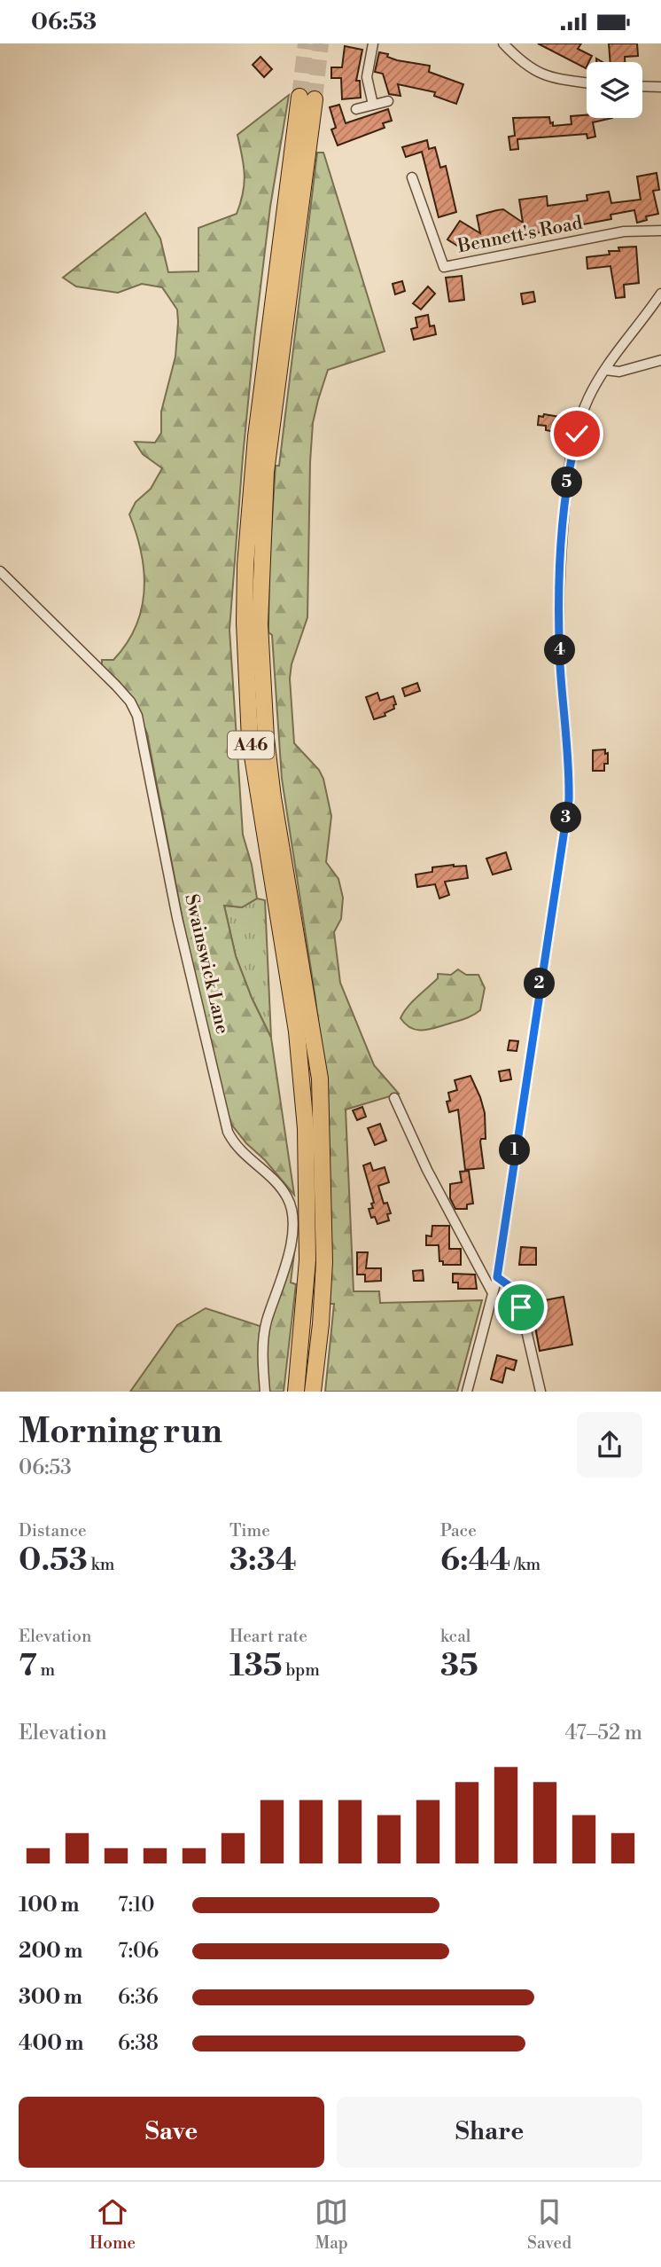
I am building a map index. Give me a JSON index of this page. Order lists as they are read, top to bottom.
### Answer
{
  "streets": {
    "highway": ["A46"],
    "street": ["Bennett's Road", "Swainswick Lane"]
  },
  "page": {
    "status": "06:53",
    "pins": [
      "5",
      "4",
      "3",
      "2",
      "1"
    ],
    "heading": ["Morning run", "06:53"],
    "stats": [
      ["Distance", "0.53 km"],
      ["Time", "3:34"],
      ["Pace", "6:44 /km"],
      ["Elevation", "7 m"],
      ["Heart rate", "135 bpm"],
      ["kcal", "35"]
    ],
    "chart": ["Elevation", "47–52 m"],
    "list": [
      {
        "name": "100 m",
        "note": "7:10"
      },
      {
        "name": "200 m",
        "note": "7:06"
      },
      {
        "name": "300 m",
        "note": "6:36"
      },
      {
        "name": "400 m",
        "note": "6:38"
      }
    ],
    "buttons": ["Save", "Share"],
    "tabs": ["Home", "Map", "Saved"]
  }
}
